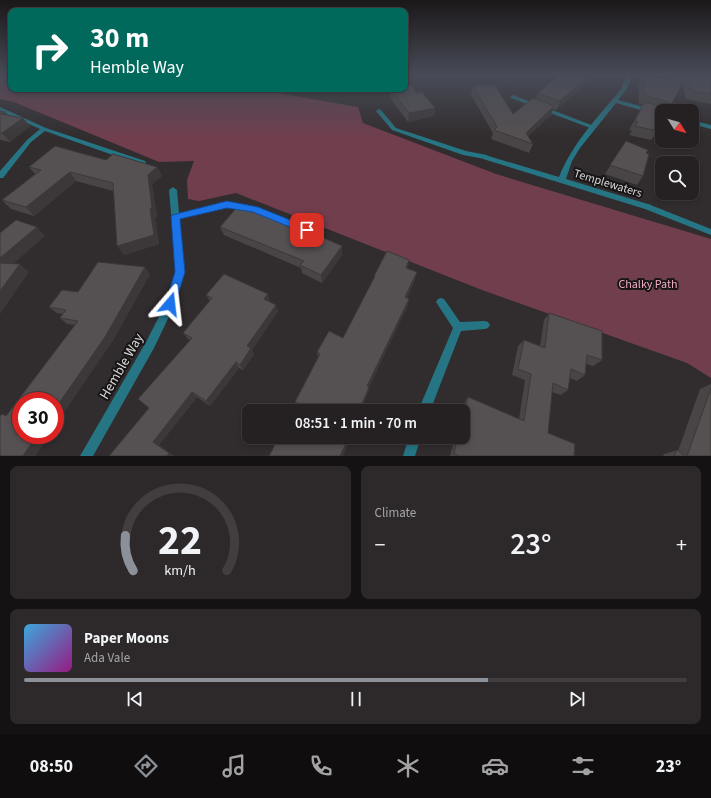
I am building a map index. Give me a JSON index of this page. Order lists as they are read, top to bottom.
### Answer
{
  "streets": {
    "street": ["Templewaters", "Hemble Way"]
  },
  "parks": ["Chalky Path"],
  "north": "bottom right",
  "page": {
    "turn": ["30 m", "Hemble Way"],
    "limit": "30",
    "trip": "08:51 · 1 min · 70 m",
    "tile": "Climate",
    "heat": ["−", "23°", "+"],
    "song": ["Paper Moons", "Ada Vale"],
    "tabs": ["08:50", "23°"],
    "gauge": ["22", "km/h"]
  }
}
